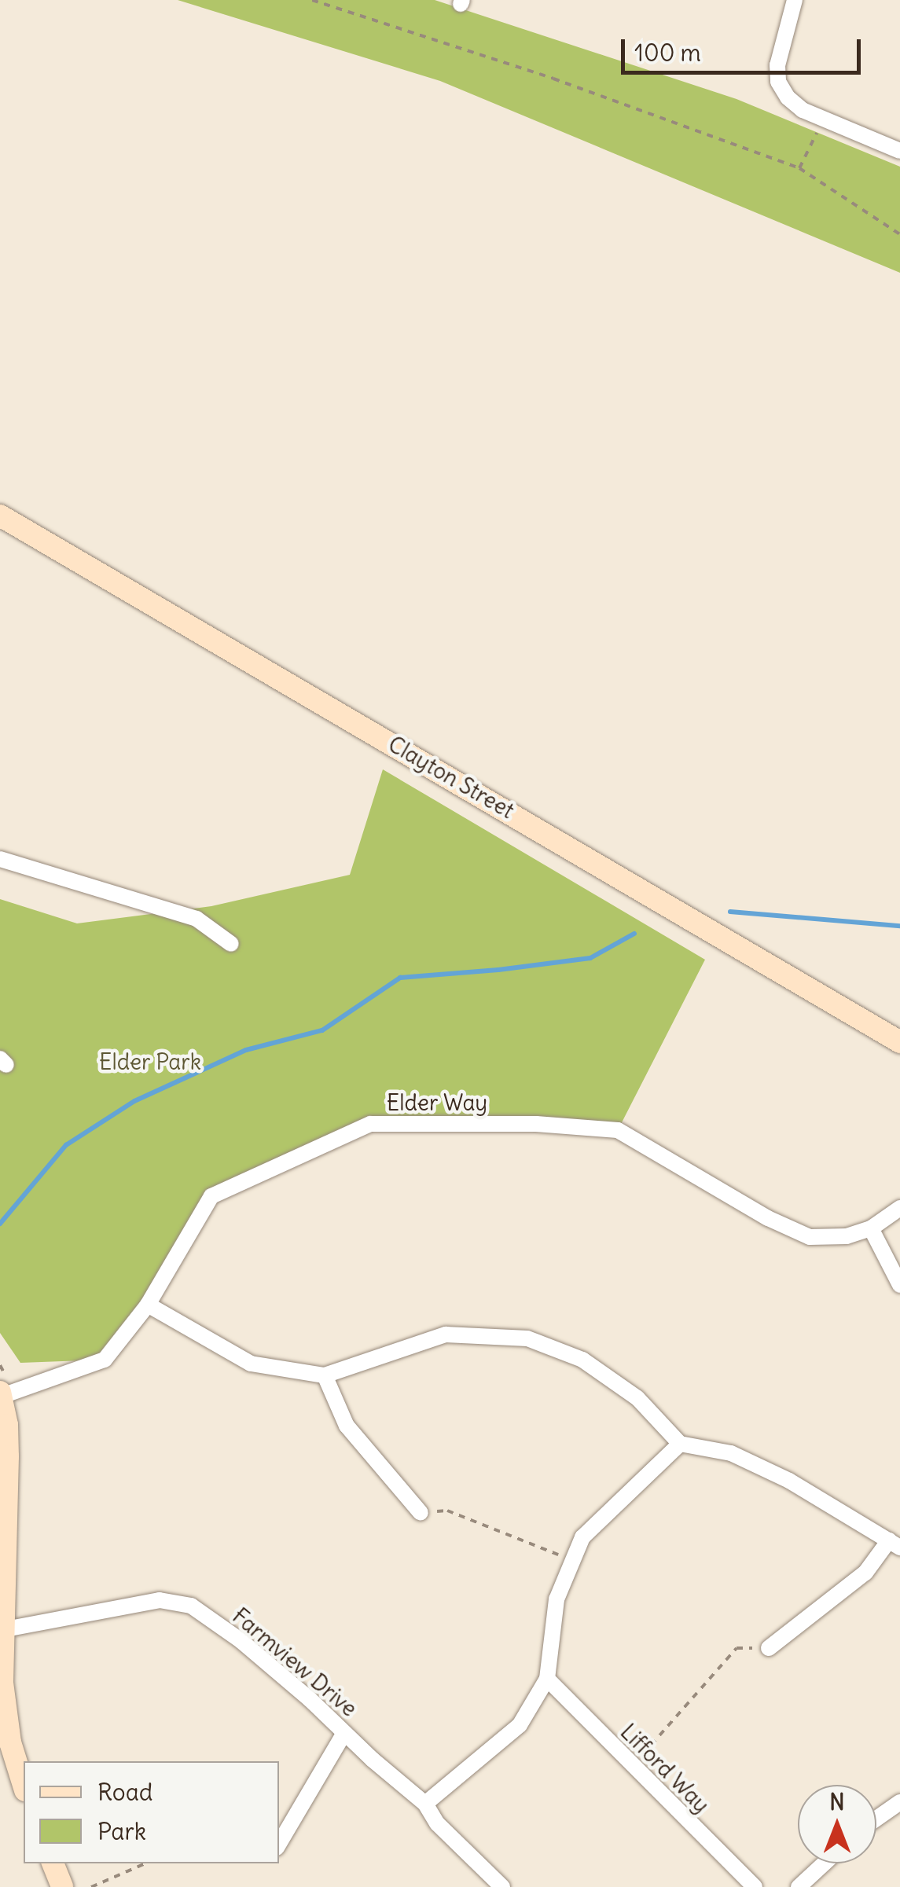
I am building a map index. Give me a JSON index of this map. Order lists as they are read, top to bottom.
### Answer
{
  "streets": {
    "main road": ["Clayton Street"],
    "street": ["Elder Way", "Farmview Drive", "Lifford Way"]
  },
  "parks": ["Elder Park"],
  "legend": ["Road", "Park"],
  "scale_bar": "100 m",
  "north": "top"
}
